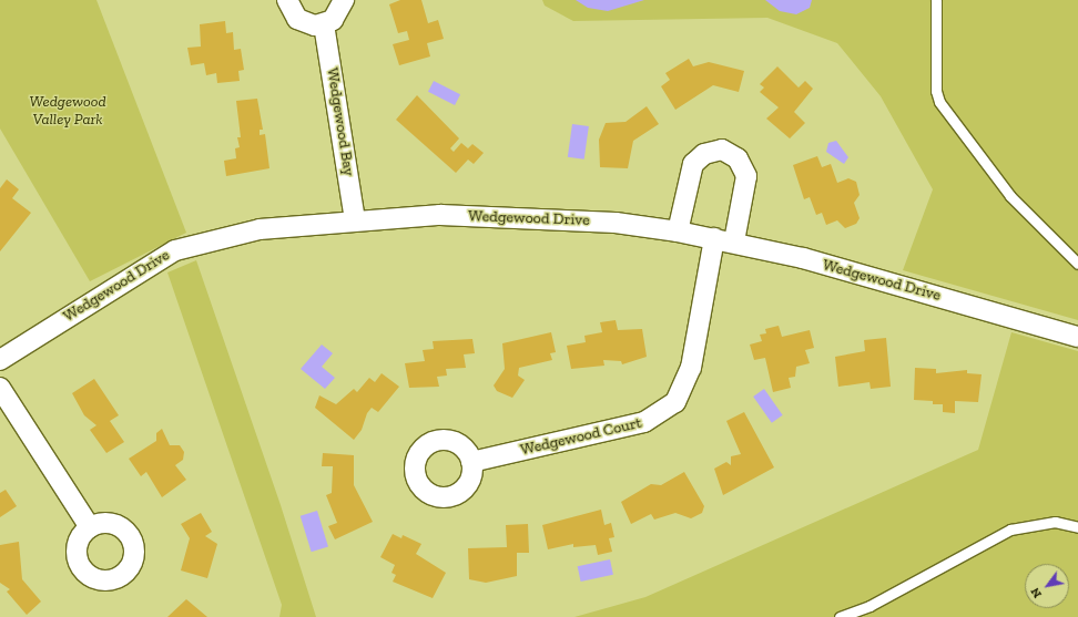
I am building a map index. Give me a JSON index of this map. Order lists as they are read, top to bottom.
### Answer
{
  "streets": {
    "street": ["Wedgewood Bay", "Wedgewood Drive", "Wedgewood Court"]
  },
  "crossings": [
    ["Wedgewood Bay", "Wedgewood Drive"],
    ["Wedgewood Drive", "Wedgewood Court"]
  ],
  "parks": ["Wedgewood Valley Park"],
  "north": "bottom left"
}
